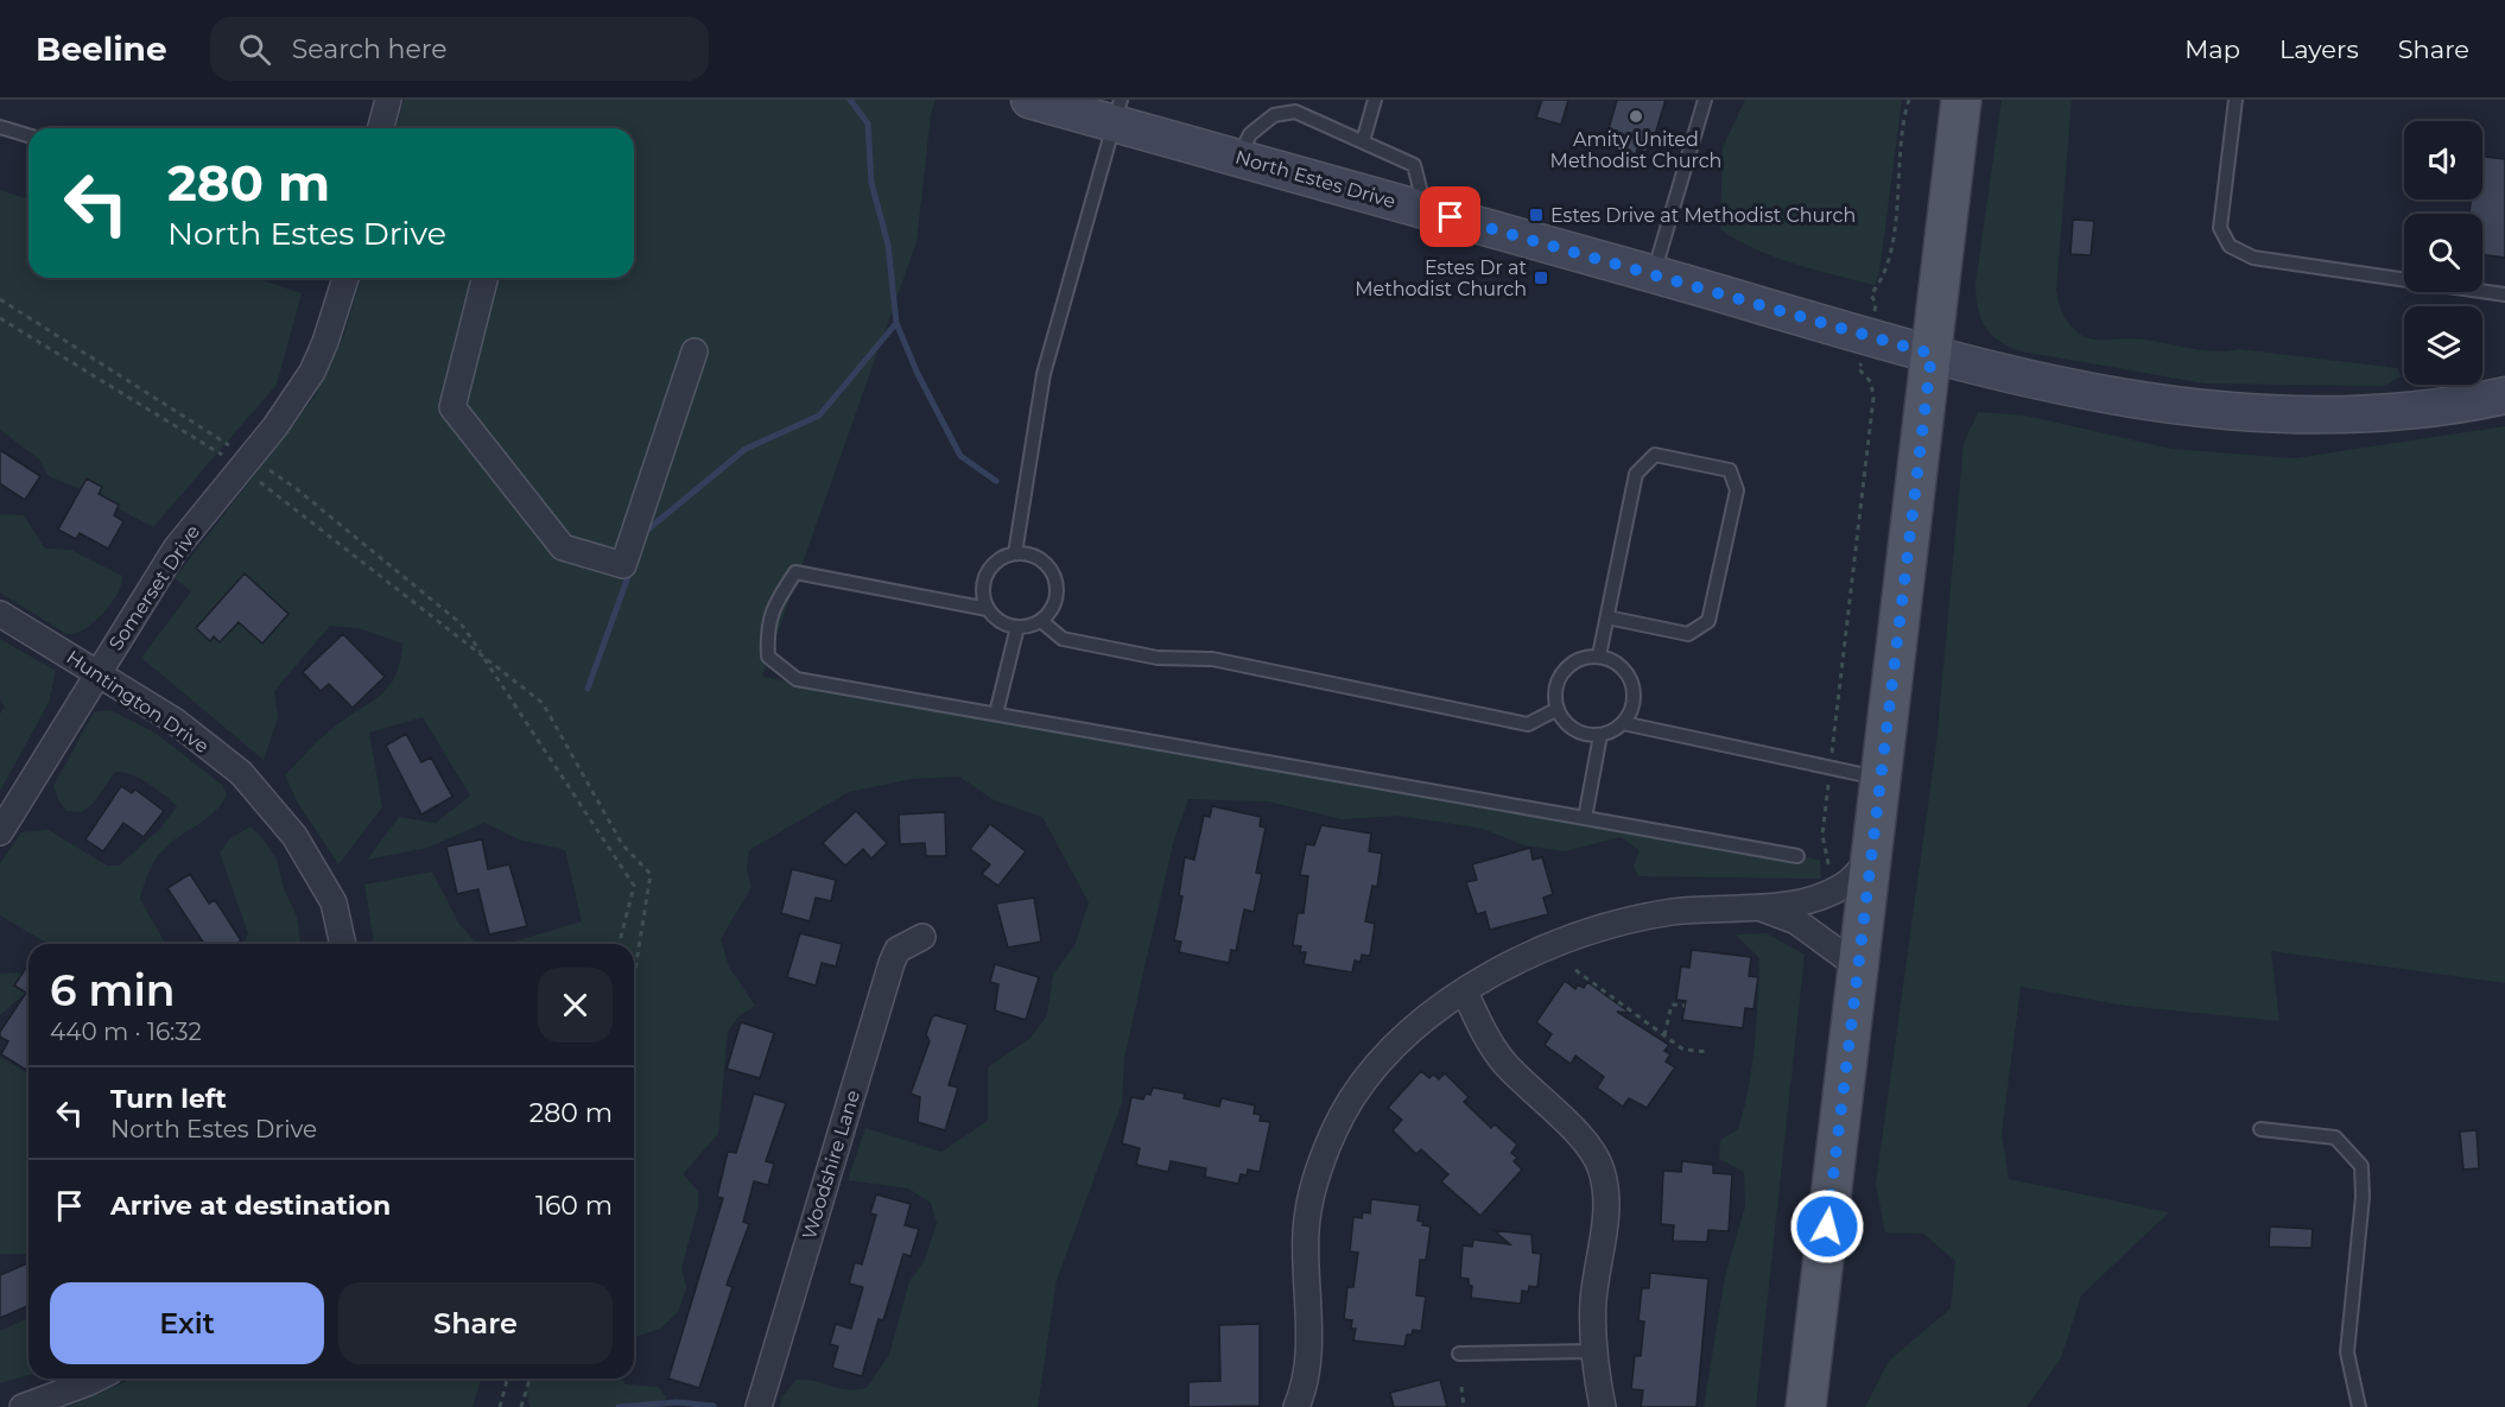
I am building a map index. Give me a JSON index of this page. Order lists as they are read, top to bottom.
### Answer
{
  "streets": {
    "main road": ["North Estes Drive"],
    "street": ["Somerset Drive", "Huntington Drive", "Woodshire Lane"]
  },
  "crossings": [
    ["Somerset Drive", "Huntington Drive"]
  ],
  "places": {
    "other": ["Amity United Methodist Church"],
    "transit": ["Estes Drive at Methodist Church", "Estes Dr at Methodist Church"]
  },
  "page": {
    "header": "Beeline",
    "search": "Search here",
    "nav": ["Map", "Layers", "Share"],
    "turn": ["280 m", "North Estes Drive"],
    "heading": ["6 min", "440 m · 16:32"],
    "list": [
      {
        "name": "Turn left",
        "note": "North Estes Drive",
        "value": "280 m"
      },
      {
        "name": "Arrive at destination",
        "value": "160 m"
      }
    ],
    "buttons": ["Exit", "Share"]
  }
}
